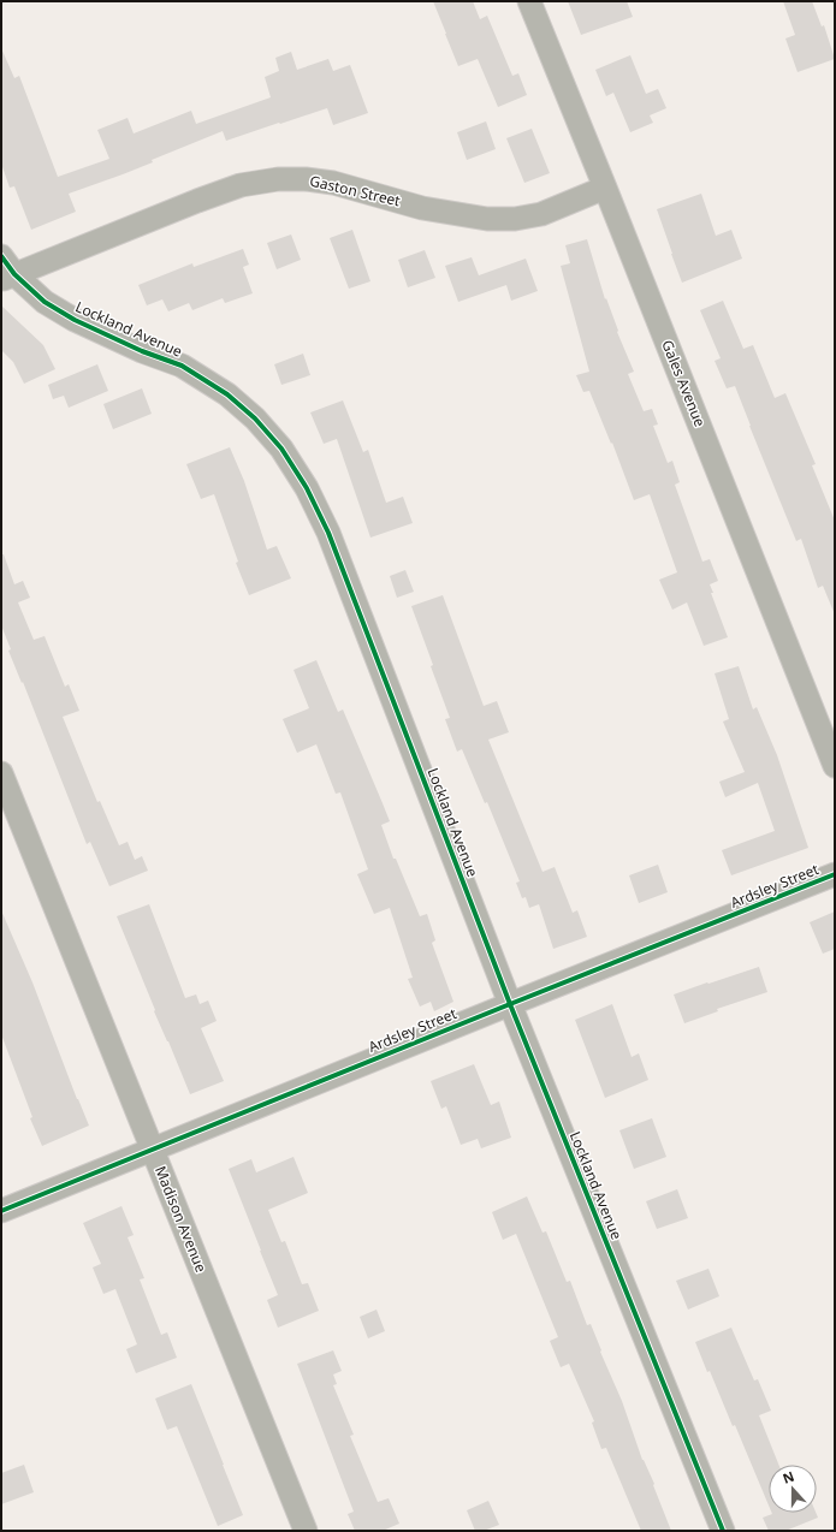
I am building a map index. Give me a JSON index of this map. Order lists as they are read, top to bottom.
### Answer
{
  "streets": {
    "street": [
      "Gaston Street",
      "Lockland Avenue",
      "Gales Avenue",
      "Ardsley Street",
      "Madison Avenue"
    ]
  },
  "crossings": [
    ["Gaston Street", "Lockland Avenue"],
    ["Gaston Street", "Gales Avenue"],
    ["Lockland Avenue", "Ardsley Street"],
    ["Ardsley Street", "Madison Avenue"]
  ],
  "north": "top"
}
